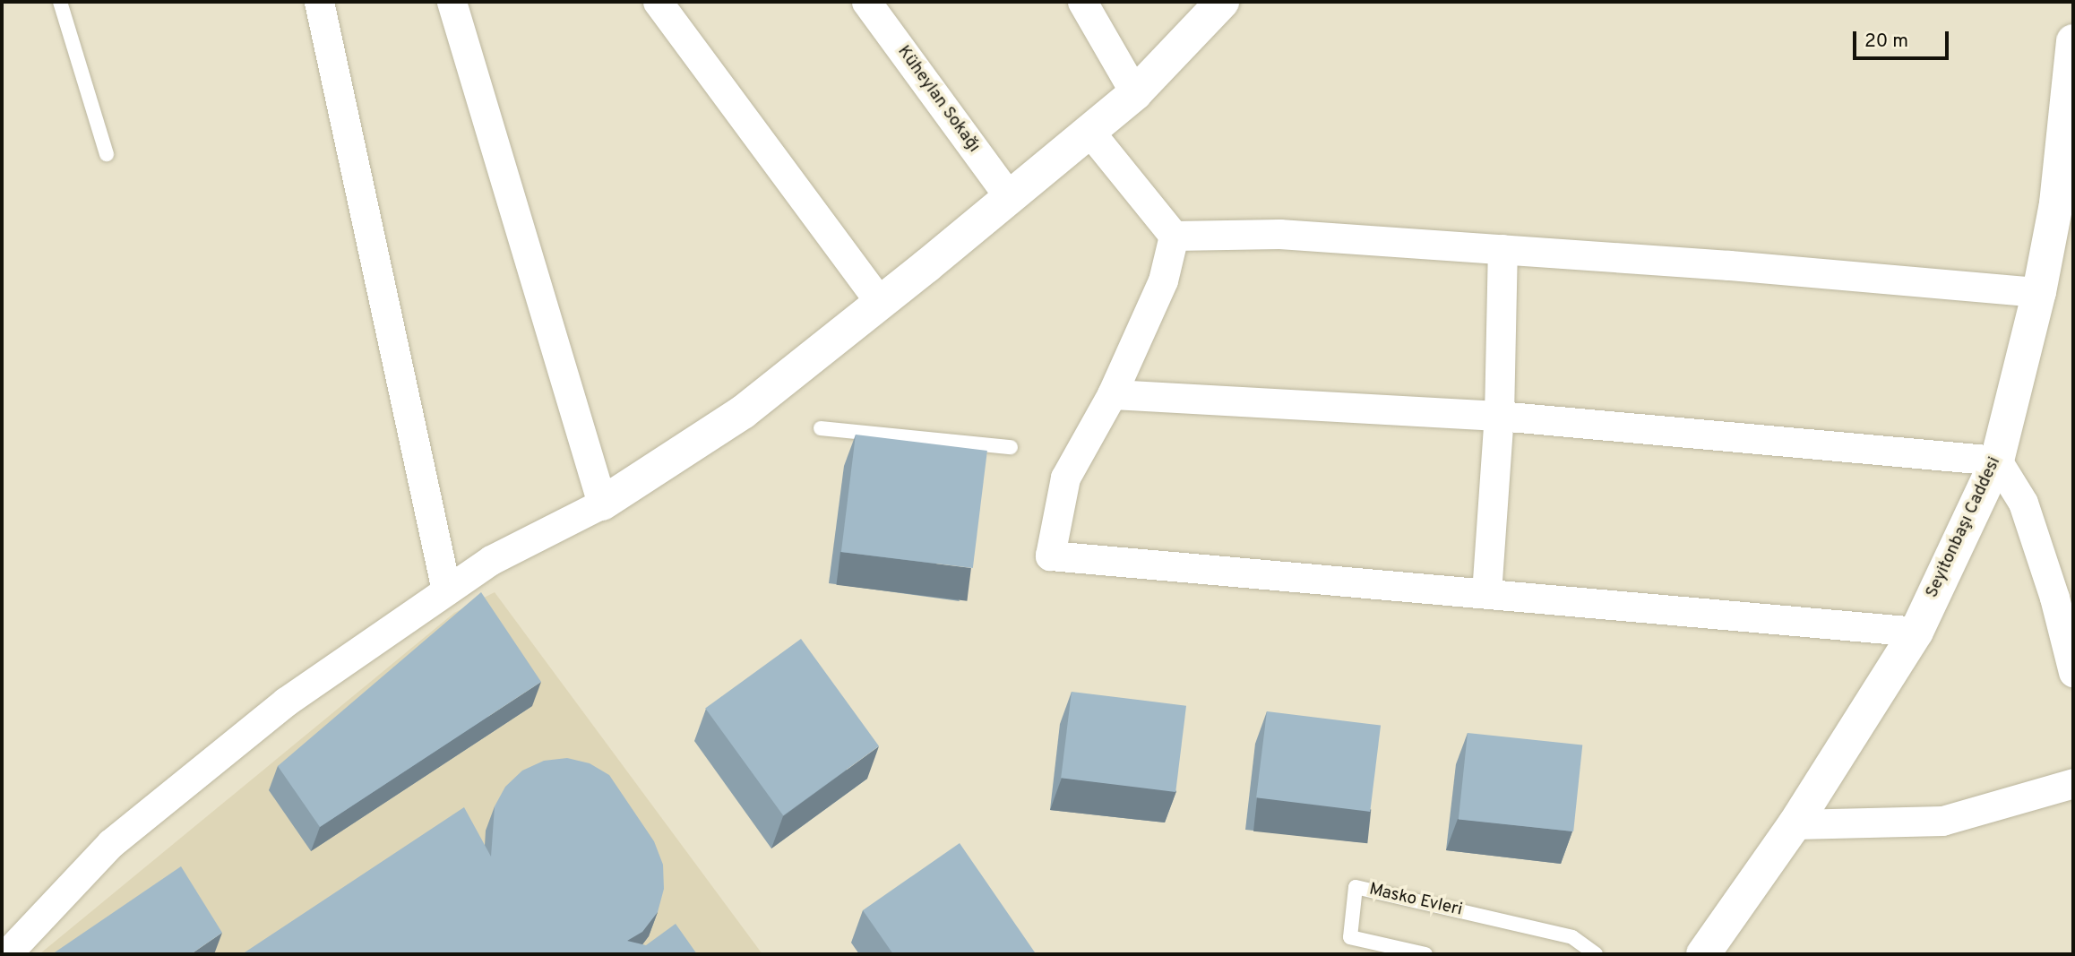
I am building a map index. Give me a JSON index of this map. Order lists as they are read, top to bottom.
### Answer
{
  "streets": {
    "street": ["Küheylan Sokağı", "Seyitonbaşı Caddesi"],
    "lane": ["Masko Evleri"]
  },
  "scale_bar": "20 m"
}
